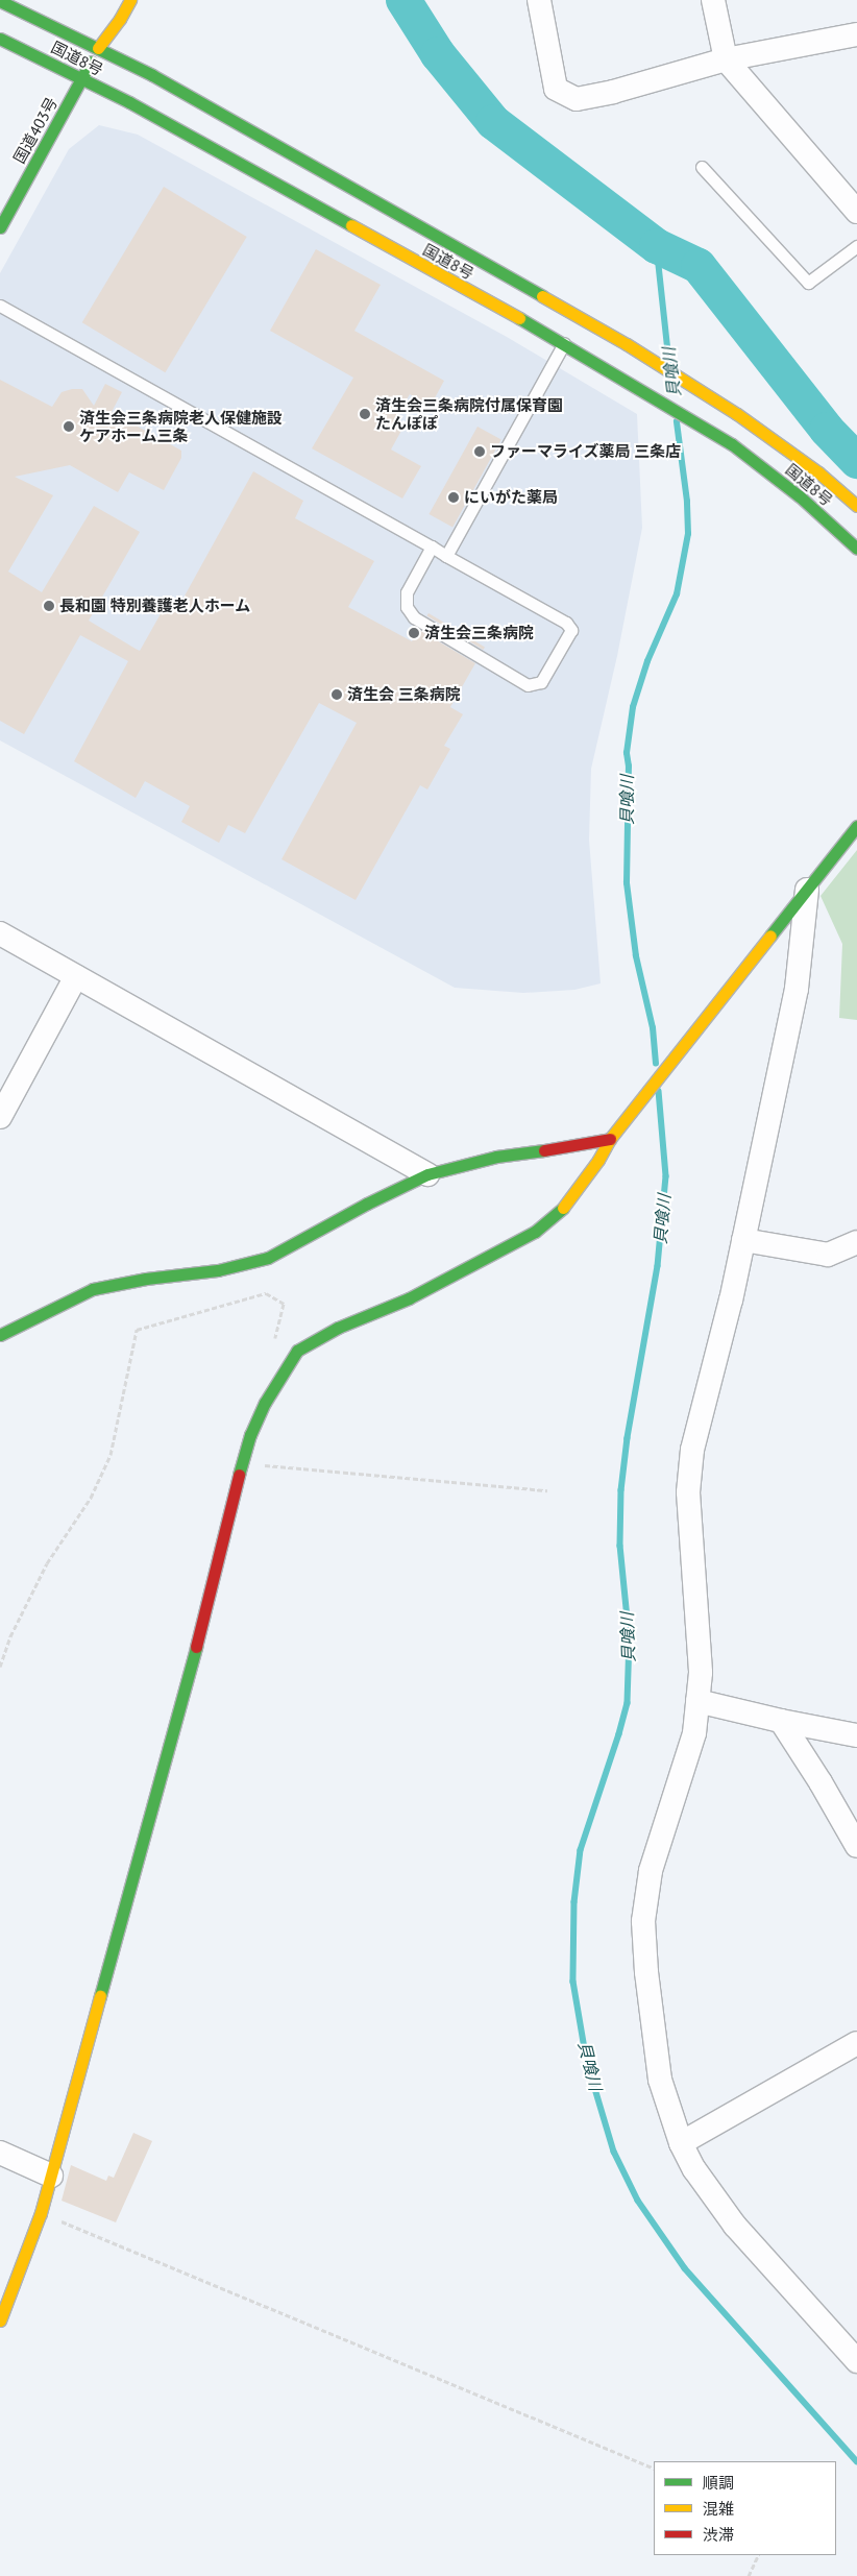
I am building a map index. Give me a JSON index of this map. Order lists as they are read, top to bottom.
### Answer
{
  "streets": {
    "main road": ["国道8号", "国道403号"]
  },
  "crossings": [
    ["国道8号", "国道403号"]
  ],
  "water": ["貝喰川"],
  "places": [
    "済生会三条病院付属保育園 たんぽぽ",
    "済生会三条病院老人保健施設 ケアホーム三条",
    "ファーマライズ薬局 三条店",
    "にいがた薬局",
    "長和園 特別養護老人ホーム",
    "済生会三条病院",
    "済生会 三条病院"
  ],
  "legend": ["順調", "混雑", "渋滞"]
}
